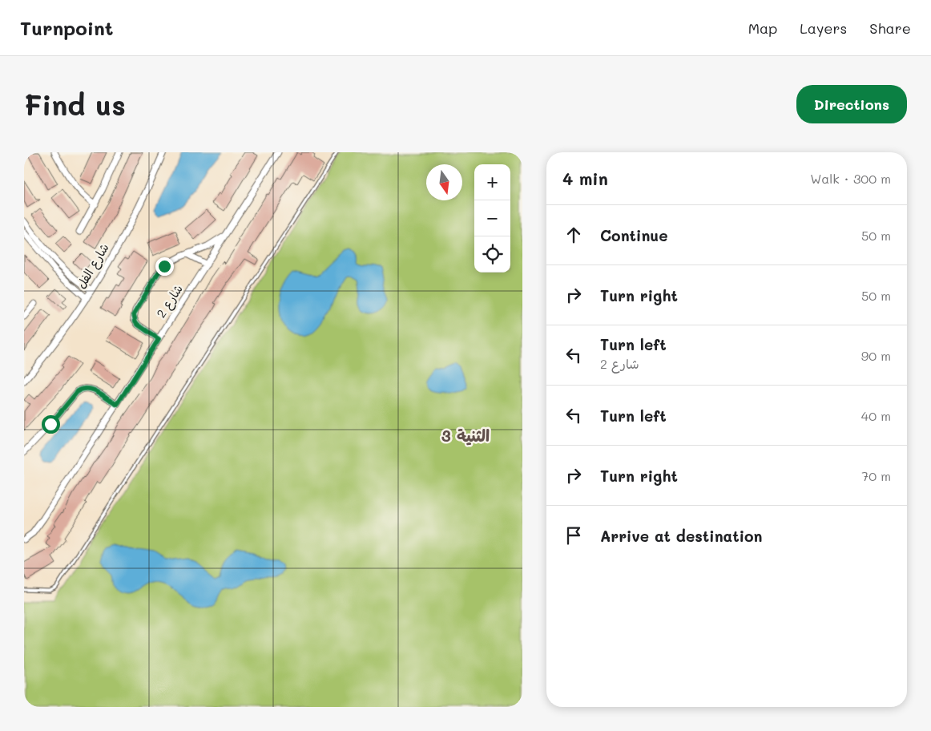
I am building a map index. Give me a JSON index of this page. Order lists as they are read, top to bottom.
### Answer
{
  "streets": {
    "street": ["شارع الفل", "شارع 2"]
  },
  "districts": ["الثنية 3"],
  "north": "bottom",
  "page": {
    "header": "Turnpoint",
    "nav": ["Map", "Layers", "Share"],
    "buttons": "Directions",
    "title": "Find us",
    "heading": ["4 min", "Walk · 300 m"],
    "map_buttons": ["+", "−"],
    "list": [
      ["Continue", "50 m"],
      ["Turn right", "50 m"],
      ["Turn left", "شارع 2", "90 m"],
      ["Turn left", "40 m"],
      ["Turn right", "70 m"],
      "Arrive at destination"
    ]
  }
}
